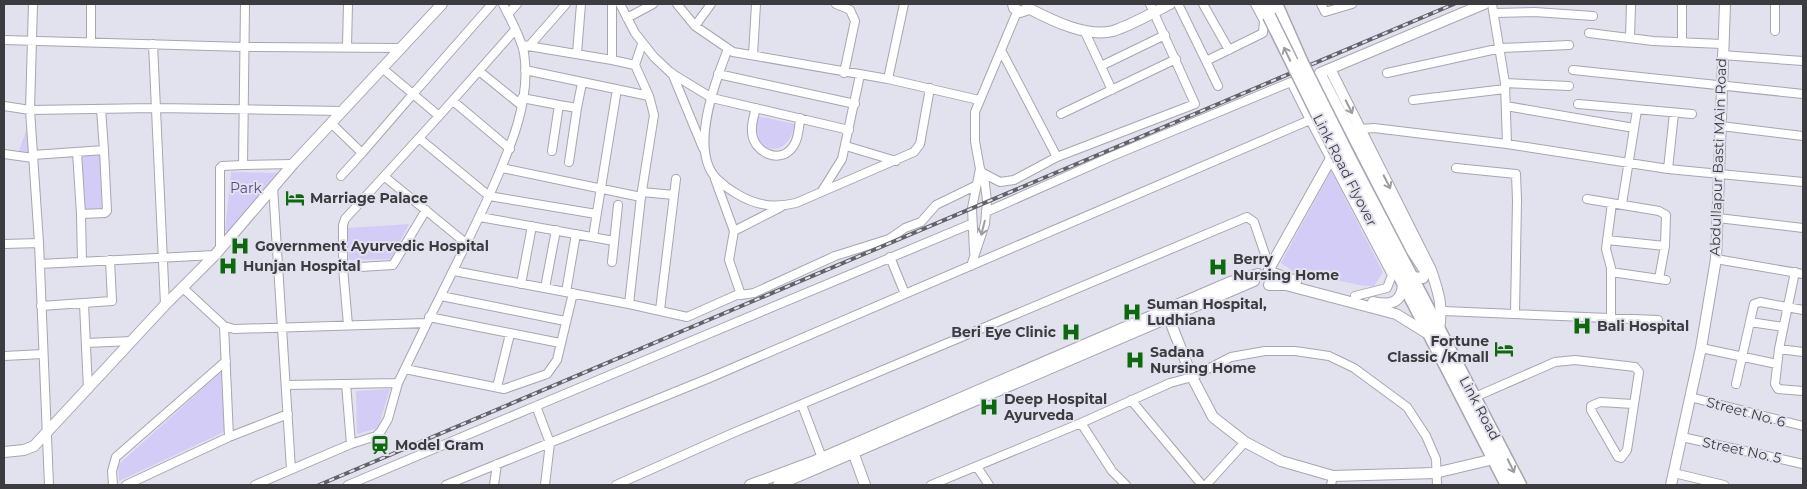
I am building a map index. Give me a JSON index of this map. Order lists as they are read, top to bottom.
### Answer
{
  "streets": {
    "main road": ["Link Road Flyover", "Link Road"],
    "street": ["Abdullapur Basti MAin Road", "Street No. 6", "Street No. 5"]
  },
  "crossings": [
    ["Abdullapur Basti MAin Road", "Street No. 6"],
    ["Abdullapur Basti MAin Road", "Street No. 5"],
    ["Link Road Flyover", "Link Road"]
  ],
  "parks": ["Park"],
  "places": {
    "hotel": ["Marriage Palace", "Fortune Classic /Kmall"],
    "hospital": [
      "Government Ayurvedic Hospital",
      "Hunjan Hospital",
      "Berry Nursing Home",
      "Suman Hospital, Ludhiana",
      "Bali Hospital",
      "Beri Eye Clinic",
      "Sadana Nursing Home",
      "Deep Hospital Ayurveda"
    ],
    "station": ["Model Gram"]
  }
}
